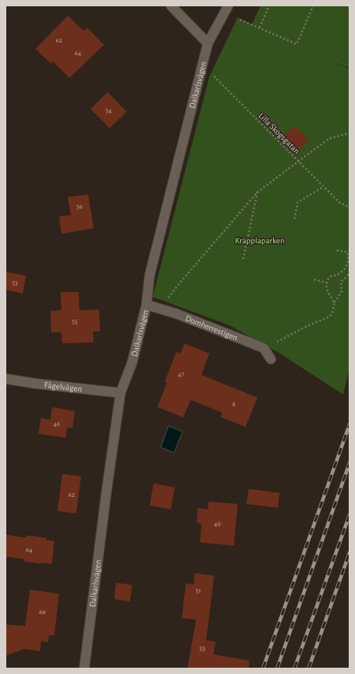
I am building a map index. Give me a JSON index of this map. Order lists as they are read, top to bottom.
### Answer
{
  "streets": {
    "street": ["Dalkarlsvägen", "Domherrestigen", "Fågelvägen"],
    "path": ["Lilla Skogsgatan"]
  },
  "crossings": [
    ["Dalkarlsvägen", "Lilla Skogsgatan"],
    ["Dalkarlsvägen", "Domherrestigen"],
    ["Dalkarlsvägen", "Fågelvägen"]
  ],
  "parks": ["Kräpplaparken"],
  "house_numbers": [
    "62",
    "64",
    "54",
    "56",
    "53",
    "55",
    "47",
    "4",
    "46",
    "62",
    "49",
    "64",
    "51",
    "66",
    "53"
  ]
}
